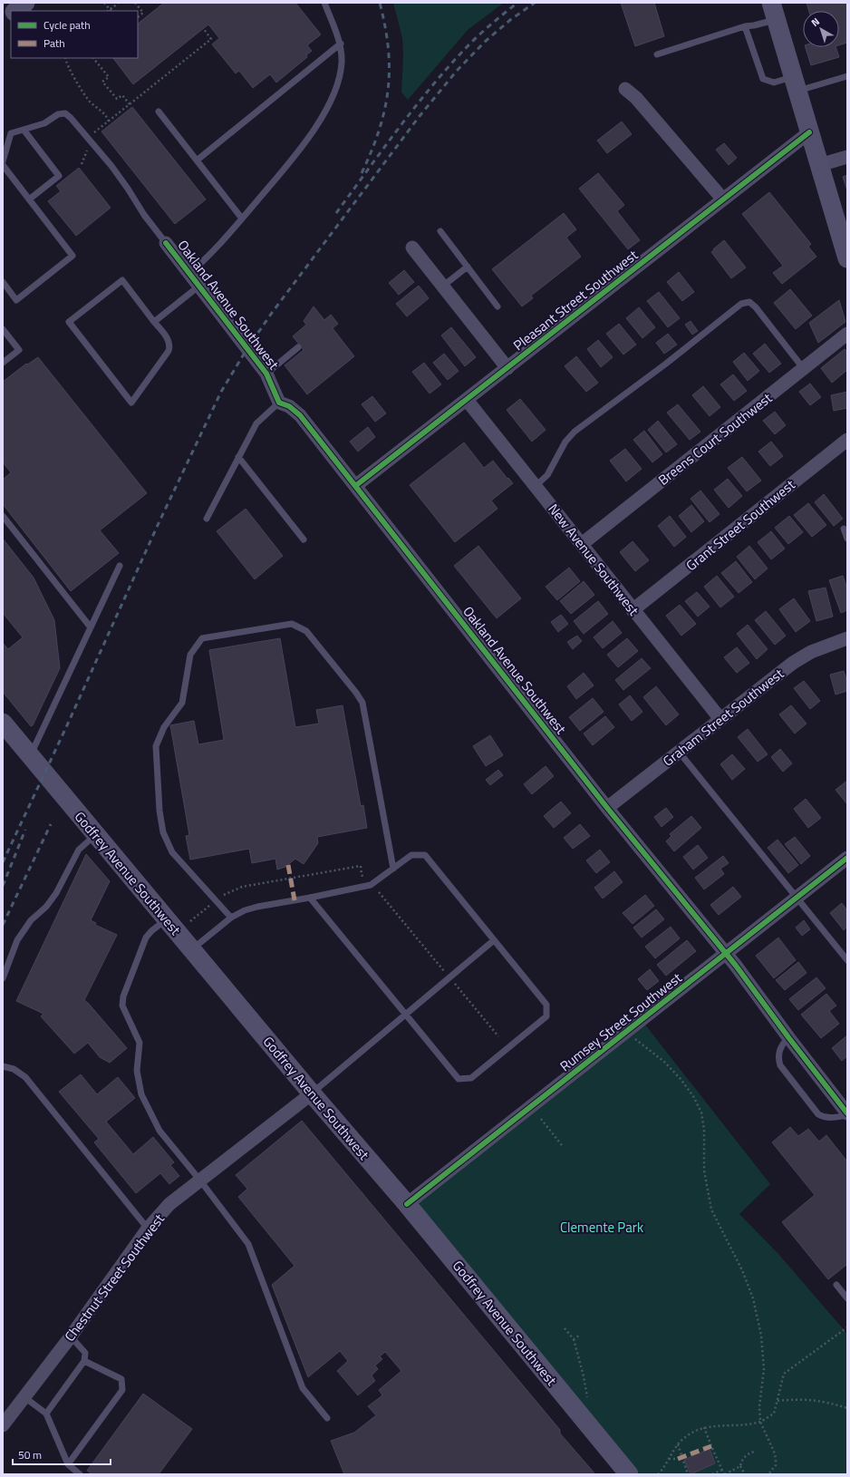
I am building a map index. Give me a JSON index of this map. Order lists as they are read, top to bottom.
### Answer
{
  "streets": {
    "main road": ["Godfrey Avenue Southwest"],
    "street": [
      "Pleasant Street Southwest",
      "Oakland Avenue Southwest",
      "Breens Court Southwest",
      "Grant Street Southwest",
      "New Avenue Southwest",
      "Graham Street Southwest",
      "Rumsey Street Southwest",
      "Chestnut Street Southwest"
    ]
  },
  "crossings": [
    ["Pleasant Street Southwest", "Oakland Avenue Southwest"],
    ["Pleasant Street Southwest", "New Avenue Southwest"],
    ["Oakland Avenue Southwest", "Graham Street Southwest"],
    ["Oakland Avenue Southwest", "Rumsey Street Southwest"],
    ["Breens Court Southwest", "New Avenue Southwest"],
    ["Grant Street Southwest", "New Avenue Southwest"],
    ["New Avenue Southwest", "Graham Street Southwest"],
    ["Godfrey Avenue Southwest", "Rumsey Street Southwest"],
    ["Godfrey Avenue Southwest", "Chestnut Street Southwest"]
  ],
  "parks": ["Clemente Park"],
  "legend": ["Cycle path", "Path"],
  "scale_bar": "50 m",
  "north": "top left"
}
